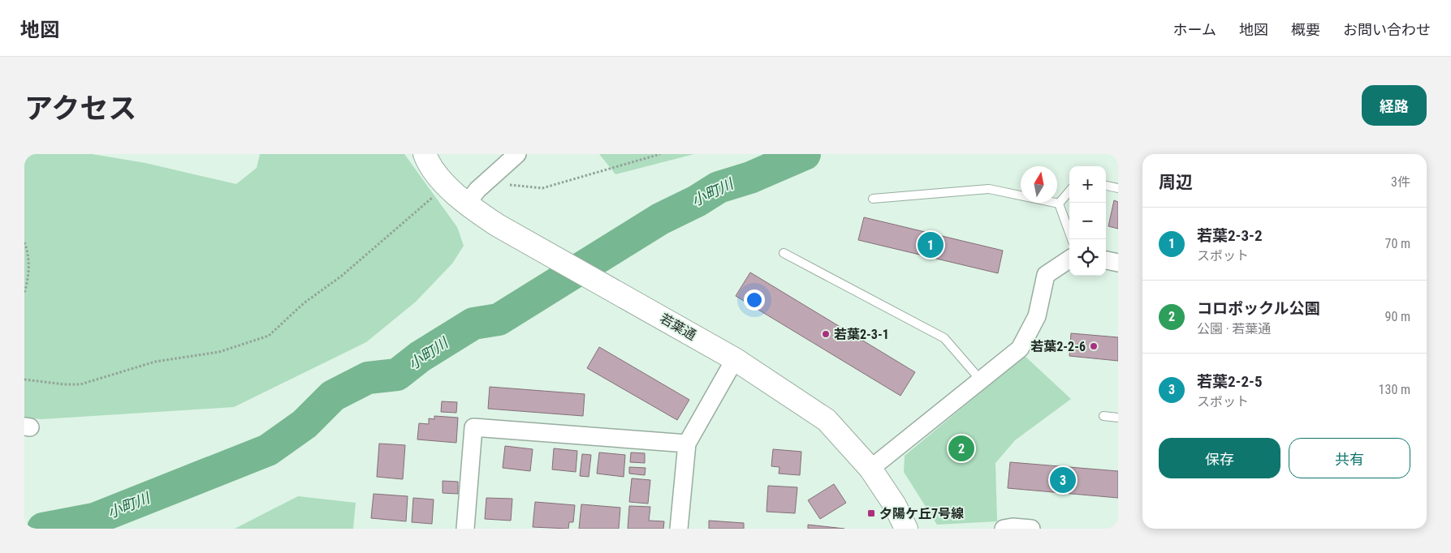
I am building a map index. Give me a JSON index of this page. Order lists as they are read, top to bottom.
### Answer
{
  "streets": {
    "street": ["若葉通"]
  },
  "water": ["小町川"],
  "places": {
    "other": ["若葉2-3-1", "若葉2-2-6"],
    "transit": ["夕陽ケ丘7号線"]
  },
  "north": "top",
  "page": {
    "header": "地図",
    "nav": [
      "ホーム",
      "地図",
      "概要",
      "お問い合わせ"
    ],
    "title": "アクセス",
    "buttons": [
      "経路",
      ["保存", "共有"]
    ],
    "heading": ["周辺", "3件"],
    "map_buttons": ["+", "−"],
    "list": [
      {
        "mark": "1",
        "name": "若葉2-3-2",
        "note": "スポット",
        "value": "70 m"
      },
      {
        "mark": "2",
        "name": "コロポックル公園",
        "note": "公園 · 若葉通",
        "value": "90 m"
      },
      {
        "mark": "3",
        "name": "若葉2-2-5",
        "note": "スポット",
        "value": "130 m"
      }
    ],
    "pins": ["1", "2", "3"]
  }
}
